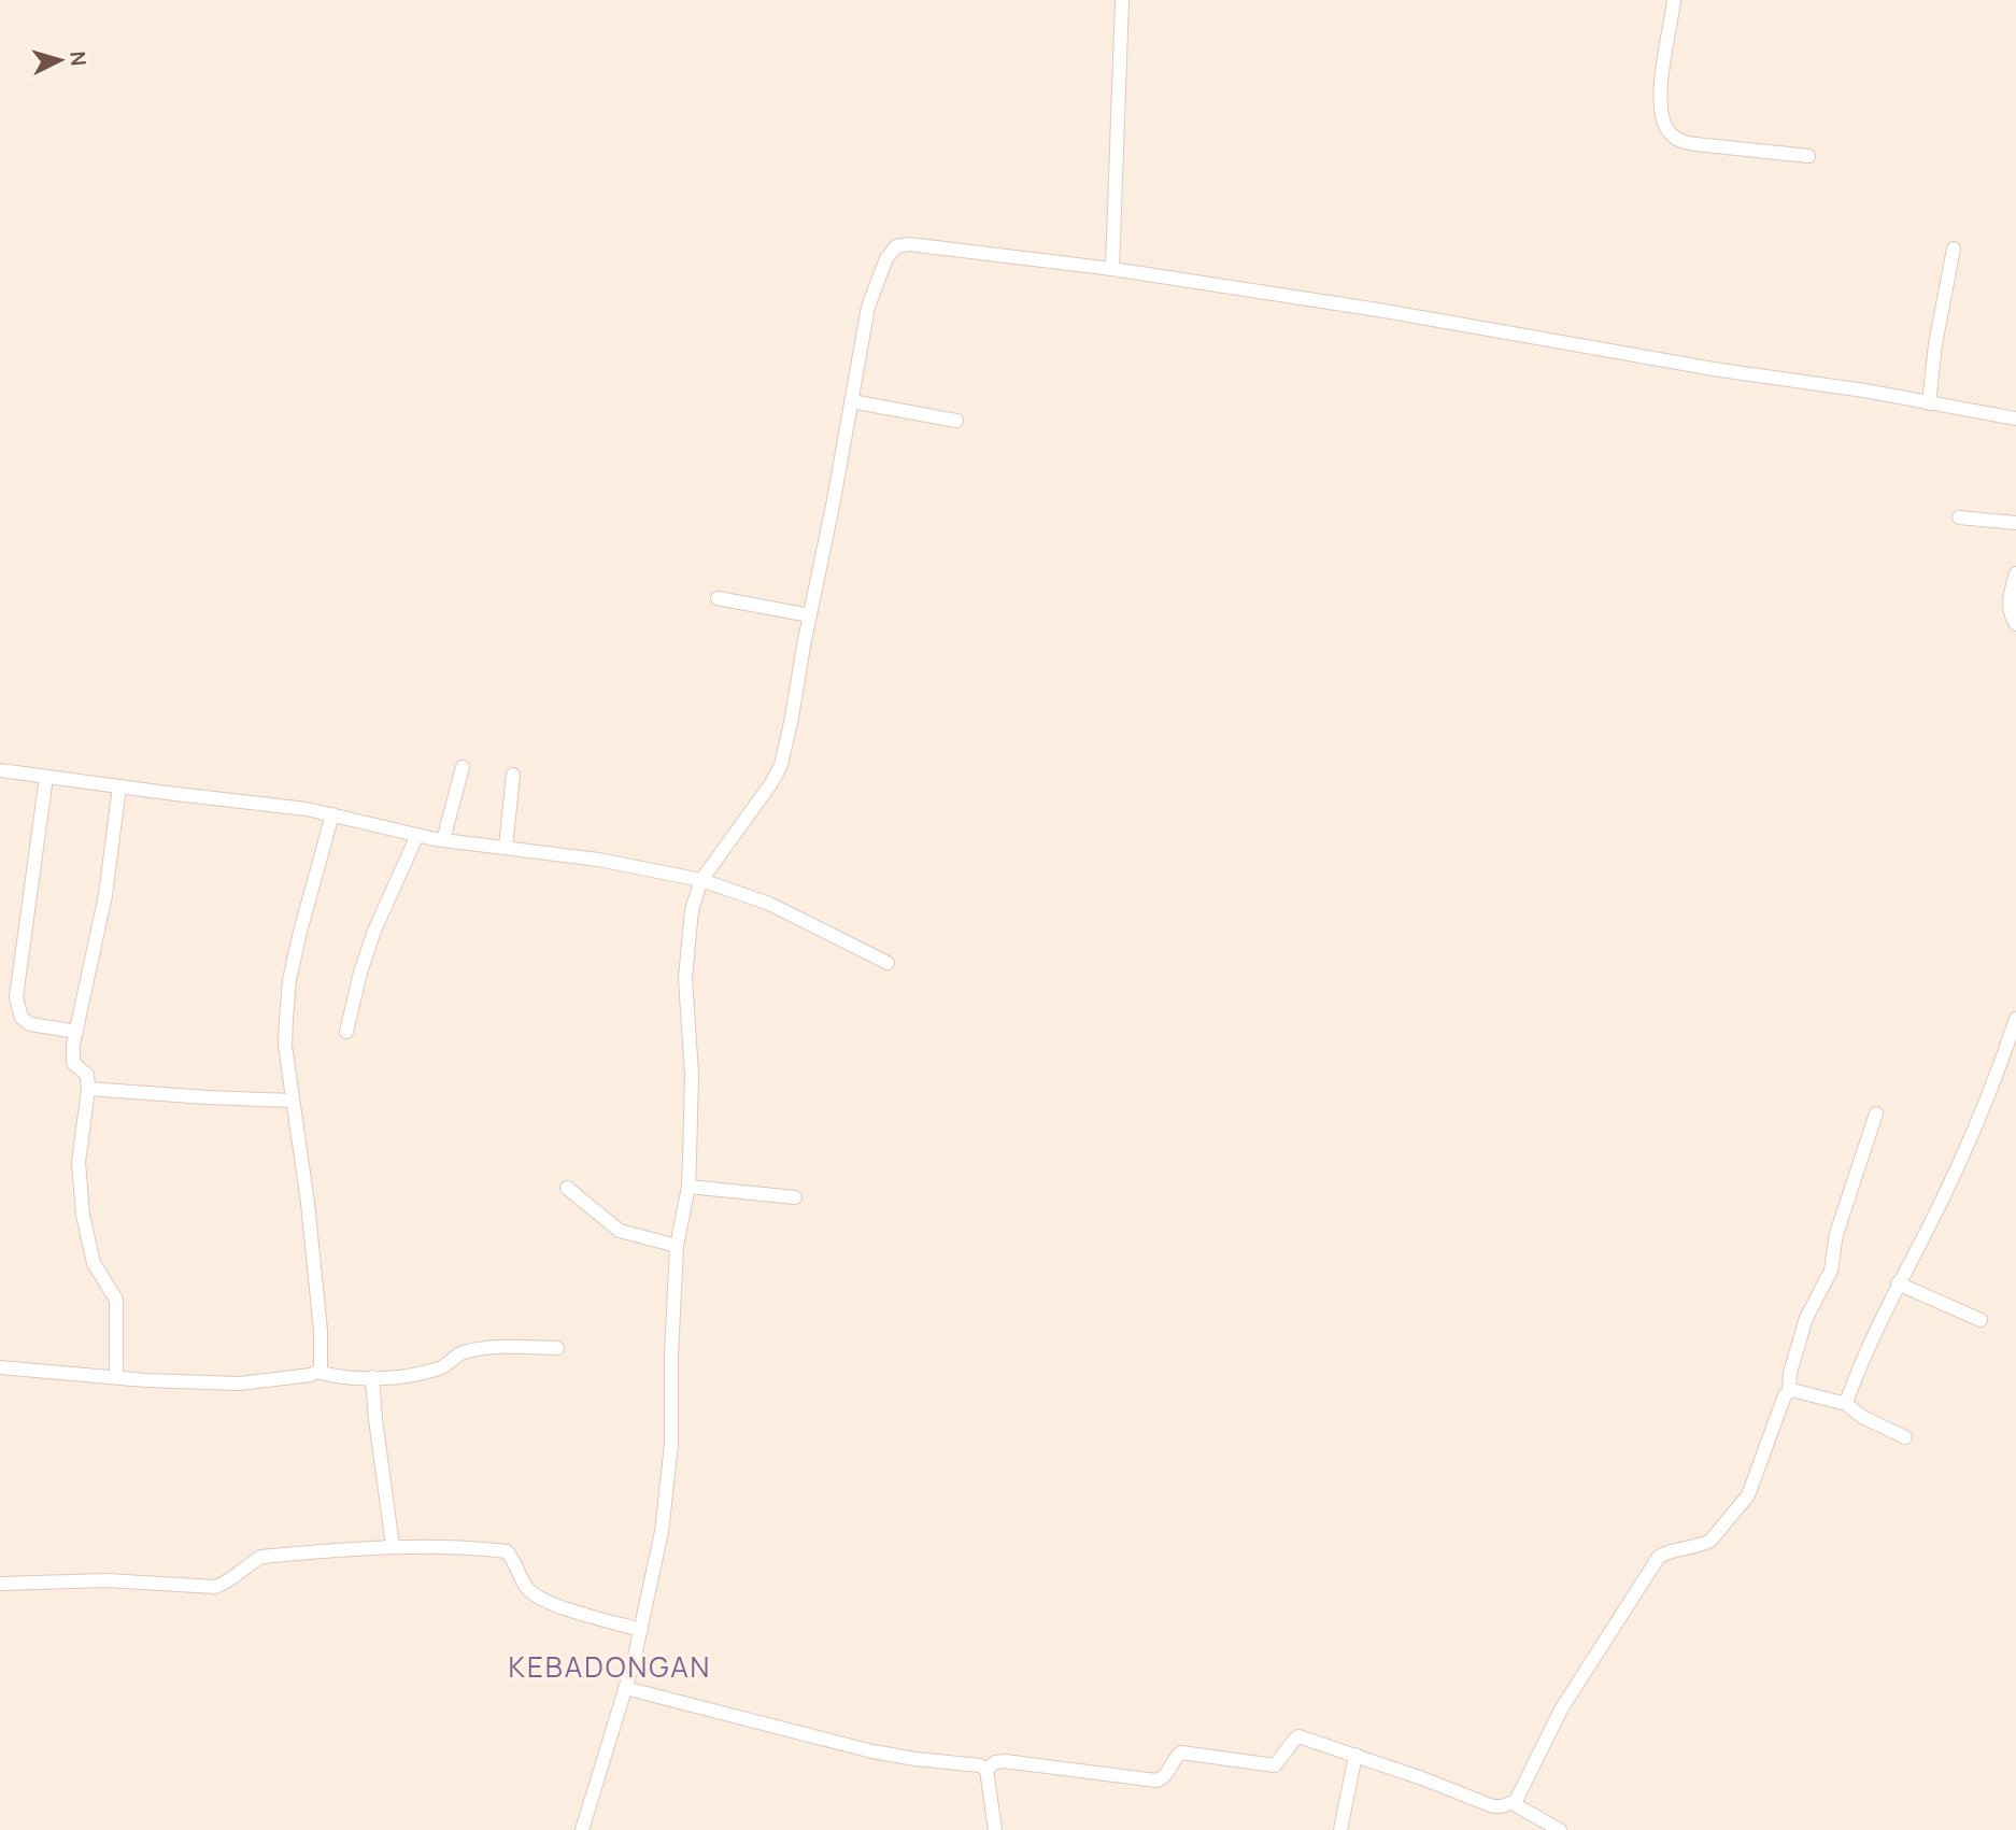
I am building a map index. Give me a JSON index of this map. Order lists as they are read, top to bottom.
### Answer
{
  "districts": ["KEBADONGAN"],
  "north": "right"
}
